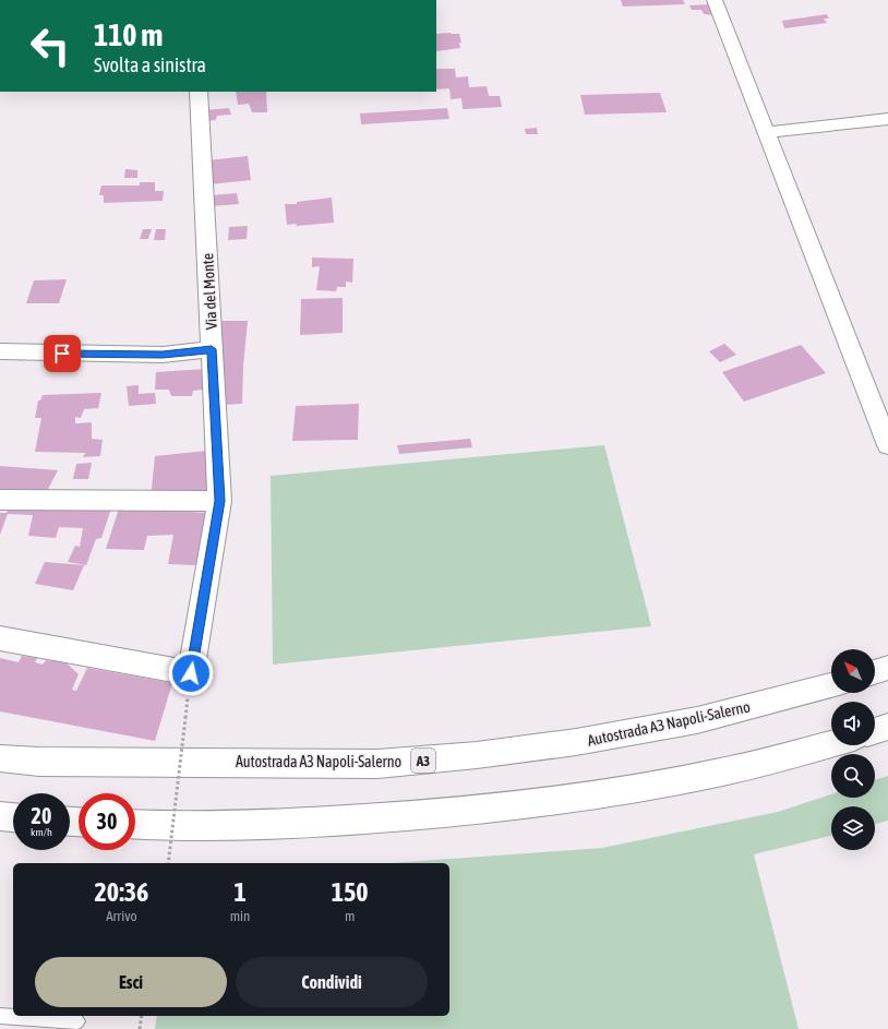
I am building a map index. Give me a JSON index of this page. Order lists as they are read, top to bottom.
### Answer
{
  "streets": {
    "main road": ["Via del Monte", "Autostrada A3 Napoli-Salerno", "A3"]
  },
  "north": "top left",
  "page": {
    "turn": ["110 m", "Svolta a sinistra"],
    "speed": "20 km/h",
    "limit": "30",
    "eta": [
      "20:36",
      "Arrivo",
      "1",
      "min",
      "150",
      "m"
    ],
    "buttons": ["Esci", "Condividi"]
  }
}
